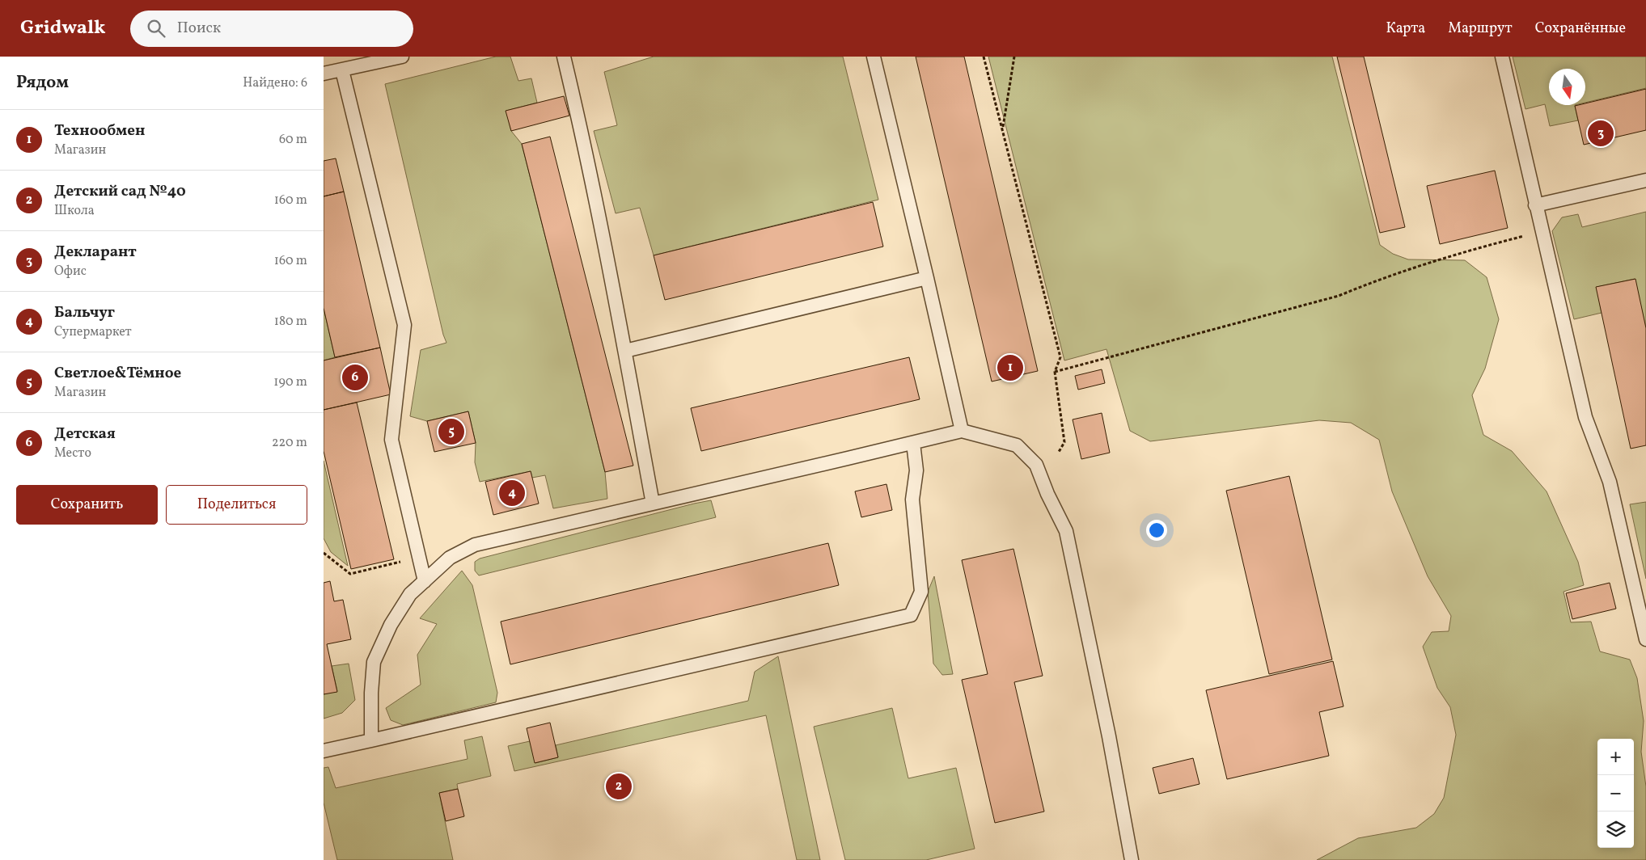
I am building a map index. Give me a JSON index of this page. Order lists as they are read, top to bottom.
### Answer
{
  "north": "bottom",
  "page": {
    "header": "Gridwalk",
    "search": "Поиск",
    "nav": ["Карта", "Маршрут", "Сохранённые"],
    "heading": ["Рядом", "Найдено: 6"],
    "list": [
      {
        "mark": "1",
        "name": "Технообмен",
        "note": "Магазин",
        "value": "60 m"
      },
      {
        "mark": "2",
        "name": "Детский сад №40",
        "note": "Школа",
        "value": "160 m"
      },
      {
        "mark": "3",
        "name": "Декларант",
        "note": "Офис",
        "value": "160 m"
      },
      {
        "mark": "4",
        "name": "Бальчуг",
        "note": "Супермаркет",
        "value": "180 m"
      },
      {
        "mark": "5",
        "name": "Светлое&Тёмное",
        "note": "Магазин",
        "value": "190 m"
      },
      {
        "mark": "6",
        "name": "Детская",
        "note": "Место",
        "value": "220 m"
      }
    ],
    "pins": [
      "3",
      "1",
      "6",
      "5",
      "4",
      "2"
    ],
    "buttons": ["Сохранить", "Поделиться"],
    "map_buttons": ["+", "−"]
  }
}
